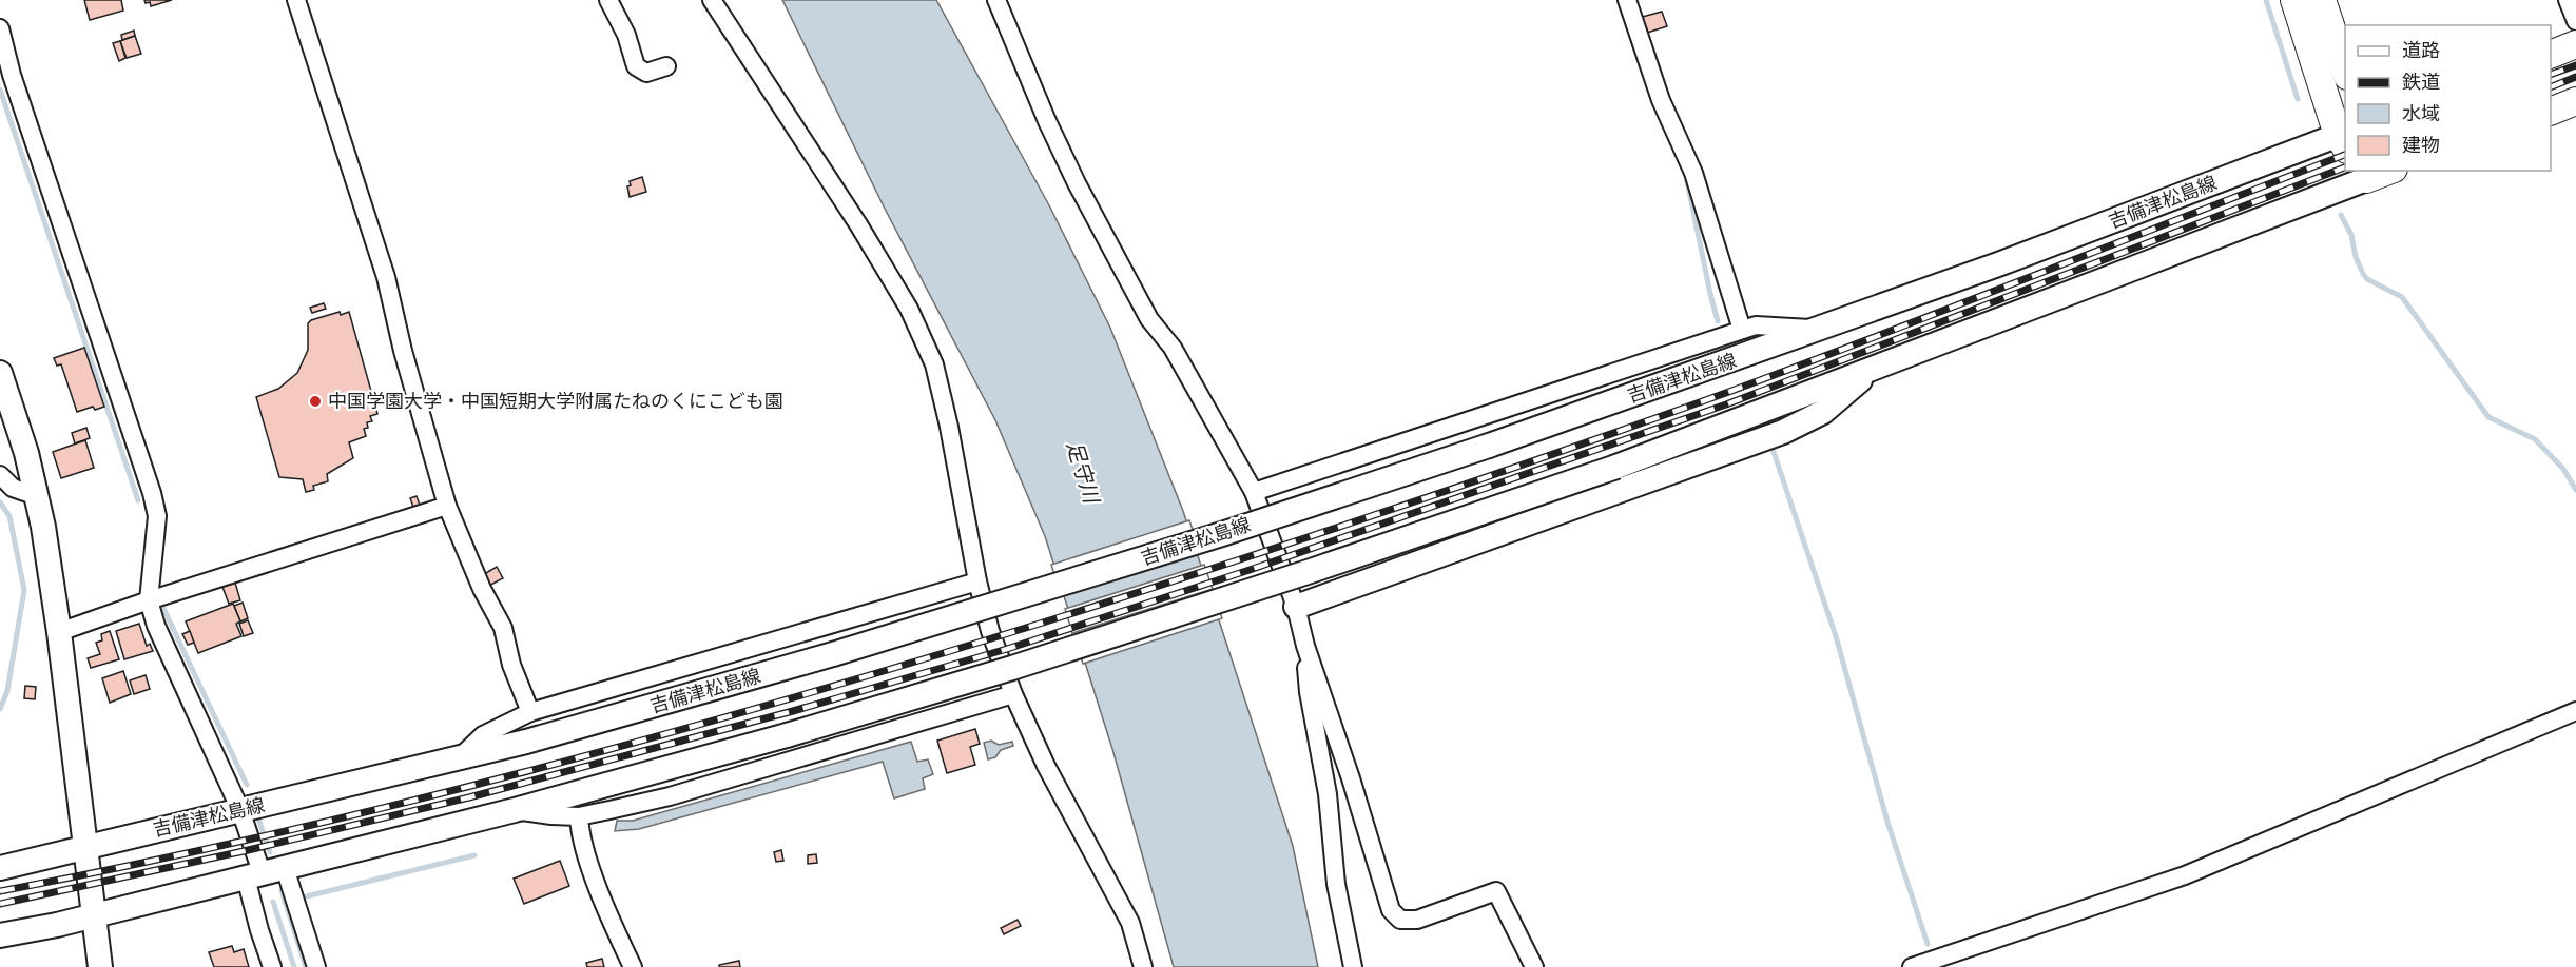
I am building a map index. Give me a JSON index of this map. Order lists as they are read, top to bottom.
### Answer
{
  "streets": {
    "main road": ["吉備津松島線"]
  },
  "water": ["足守川"],
  "places": ["中国学園大学・中国短期大学附属たねのくにこども園"],
  "legend": [
    "道路",
    "鉄道",
    "水域",
    "建物"
  ]
}
